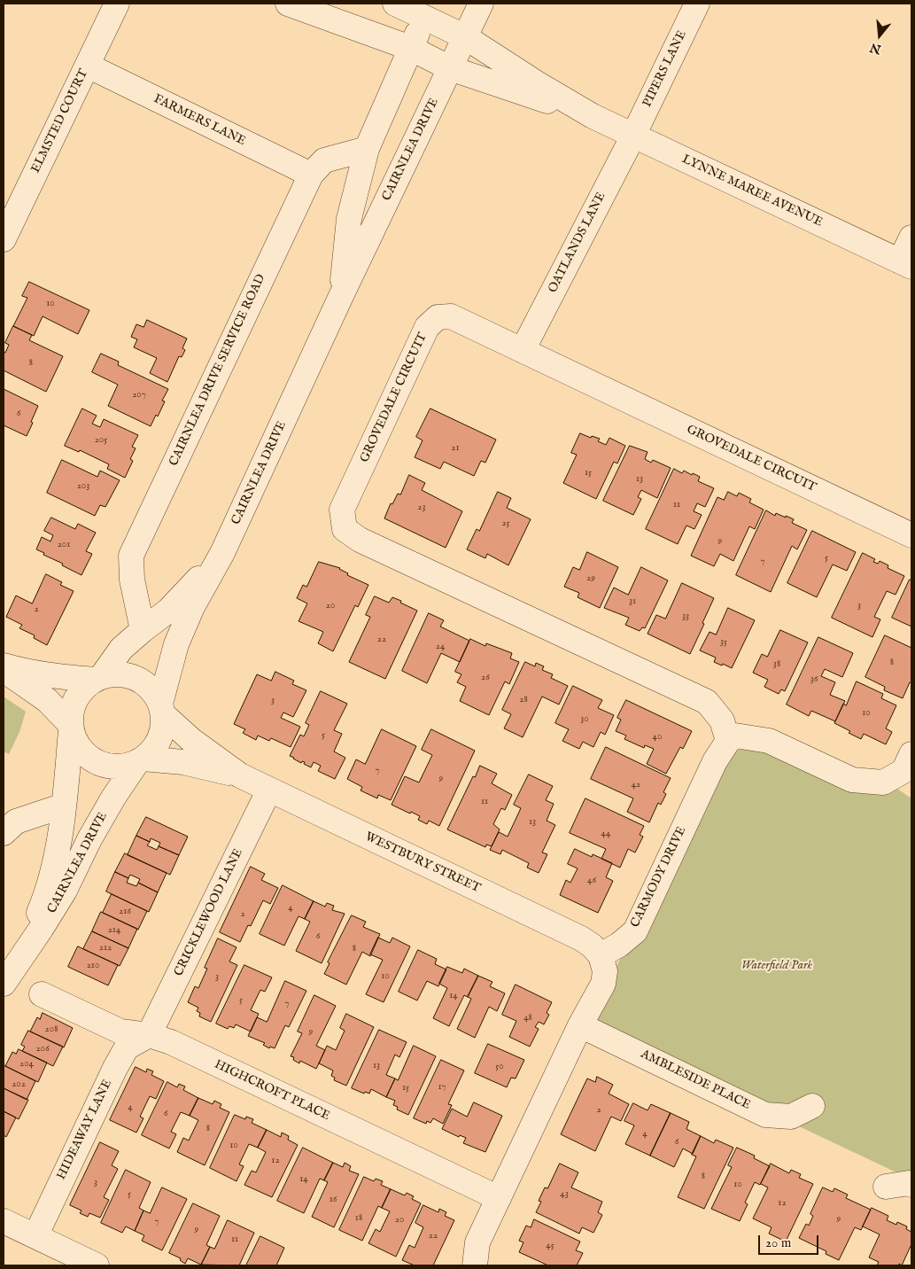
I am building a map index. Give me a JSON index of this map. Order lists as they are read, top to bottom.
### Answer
{
  "streets": {
    "street": [
      "PIPERS LANE",
      "FARMERS LANE",
      "ELMSTED COURT",
      "CAIRNLEA DRIVE",
      "LYNNE MAREE AVENUE",
      "OATLANDS LANE",
      "CAIRNLEA DRIVE SERVICE ROAD",
      "GROVEDALE CIRCUIT",
      "WESTBURY STREET",
      "CARMODY DRIVE",
      "CRICKLEWOOD LANE",
      "AMBLESIDE PLACE",
      "HIGHCROFT PLACE",
      "HIDEAWAY LANE"
    ]
  },
  "crossings": [
    ["PIPERS LANE", "LYNNE MAREE AVENUE"],
    ["PIPERS LANE", "OATLANDS LANE"],
    ["FARMERS LANE", "ELMSTED COURT"],
    ["FARMERS LANE", "CAIRNLEA DRIVE SERVICE ROAD"],
    ["CAIRNLEA DRIVE", "LYNNE MAREE AVENUE"],
    ["CAIRNLEA DRIVE", "CAIRNLEA DRIVE SERVICE ROAD"],
    ["CAIRNLEA DRIVE", "WESTBURY STREET"],
    ["LYNNE MAREE AVENUE", "OATLANDS LANE"],
    ["OATLANDS LANE", "GROVEDALE CIRCUIT"],
    ["GROVEDALE CIRCUIT", "CARMODY DRIVE"],
    ["WESTBURY STREET", "CARMODY DRIVE"],
    ["WESTBURY STREET", "CRICKLEWOOD LANE"],
    ["CRICKLEWOOD LANE", "HIGHCROFT PLACE"],
    ["CRICKLEWOOD LANE", "HIDEAWAY LANE"],
    ["HIGHCROFT PLACE", "HIDEAWAY LANE"]
  ],
  "parks": ["Waterfield Park"],
  "house_numbers": [
    "10",
    "8",
    "207",
    "6",
    "205",
    "21",
    "15",
    "13",
    "203",
    "11",
    "23",
    "25",
    "9",
    "201",
    "5",
    "7",
    "29",
    "31",
    "20",
    "3",
    "2",
    "33",
    "22",
    "35",
    "24",
    "8",
    "38",
    "26",
    "36",
    "28",
    "3",
    "10",
    "30",
    "5",
    "40",
    "7",
    "9",
    "42",
    "11",
    "13",
    "44",
    "46",
    "4",
    "216",
    "2",
    "214",
    "6",
    "212",
    "8",
    "210",
    "10",
    "3",
    "14",
    "5",
    "7",
    "48",
    "208",
    "9",
    "206",
    "204",
    "13",
    "50",
    "202",
    "17",
    "15",
    "4",
    "2",
    "6",
    "8",
    "4",
    "6",
    "10",
    "12",
    "8",
    "14",
    "3",
    "10",
    "5",
    "43",
    "16",
    "12",
    "18",
    "9",
    "20",
    "7",
    "9",
    "22",
    "11",
    "45"
  ],
  "scale_bar": "20 m",
  "north": "bottom"
}
